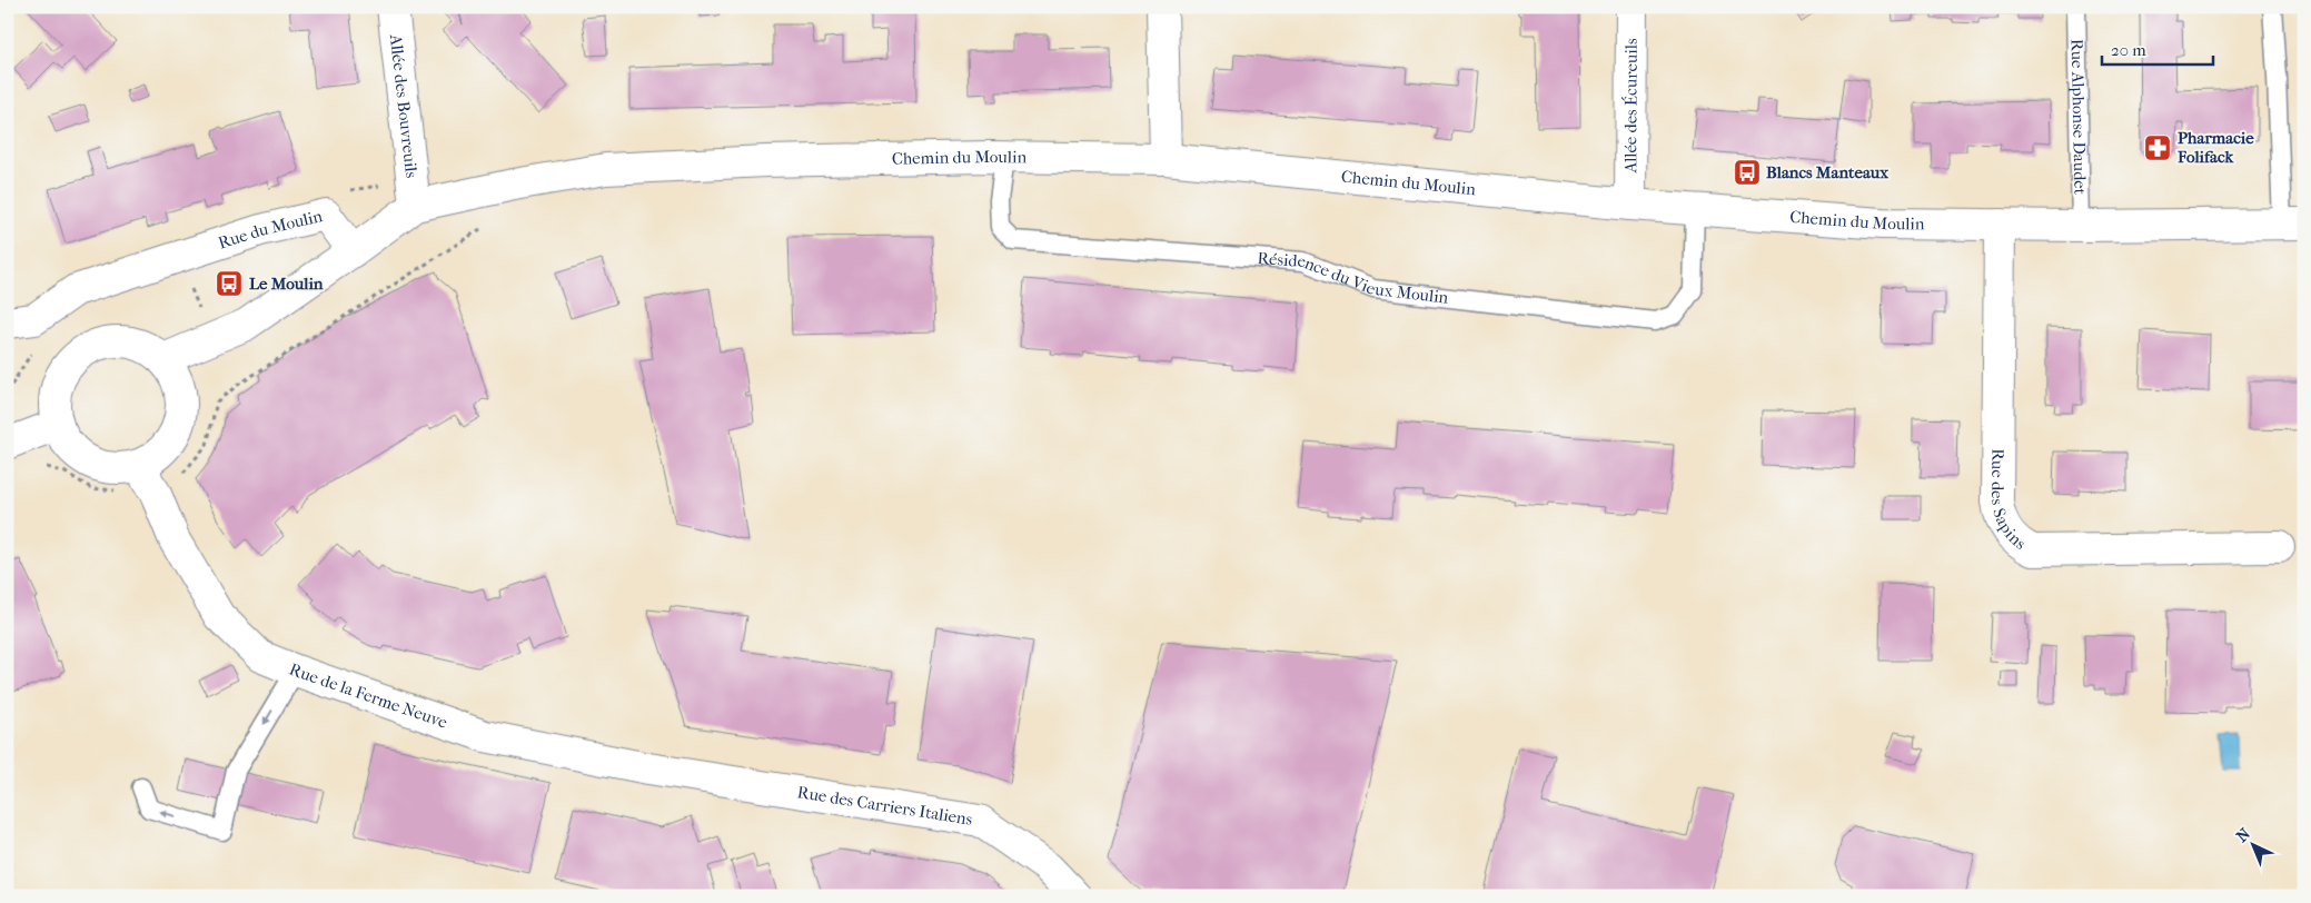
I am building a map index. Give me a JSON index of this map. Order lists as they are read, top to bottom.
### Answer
{
  "streets": {
    "street": [
      "Allée des Écureuils",
      "Allée des Bouvreuils",
      "Chemin du Moulin",
      "Rue du Moulin",
      "Rue des Sapins",
      "Rue de la Ferme Neuve",
      "Rue des Carriers Italiens"
    ],
    "lane": ["Rue Alphonse Daudet", "Résidence du Vieux Moulin"]
  },
  "crossings": [
    ["Allée des Écureuils", "Chemin du Moulin"],
    ["Allée des Bouvreuils", "Chemin du Moulin"],
    ["Rue Alphonse Daudet", "Chemin du Moulin"],
    ["Chemin du Moulin", "Résidence du Vieux Moulin"],
    ["Chemin du Moulin", "Rue des Sapins"],
    ["Rue de la Ferme Neuve", "Rue des Carriers Italiens"]
  ],
  "places": {
    "pharmacy": ["Pharmacie Folifack"],
    "bus stop": ["Blancs Manteaux", "Le Moulin"]
  },
  "scale_bar": "20 m",
  "north": "top left"
}
